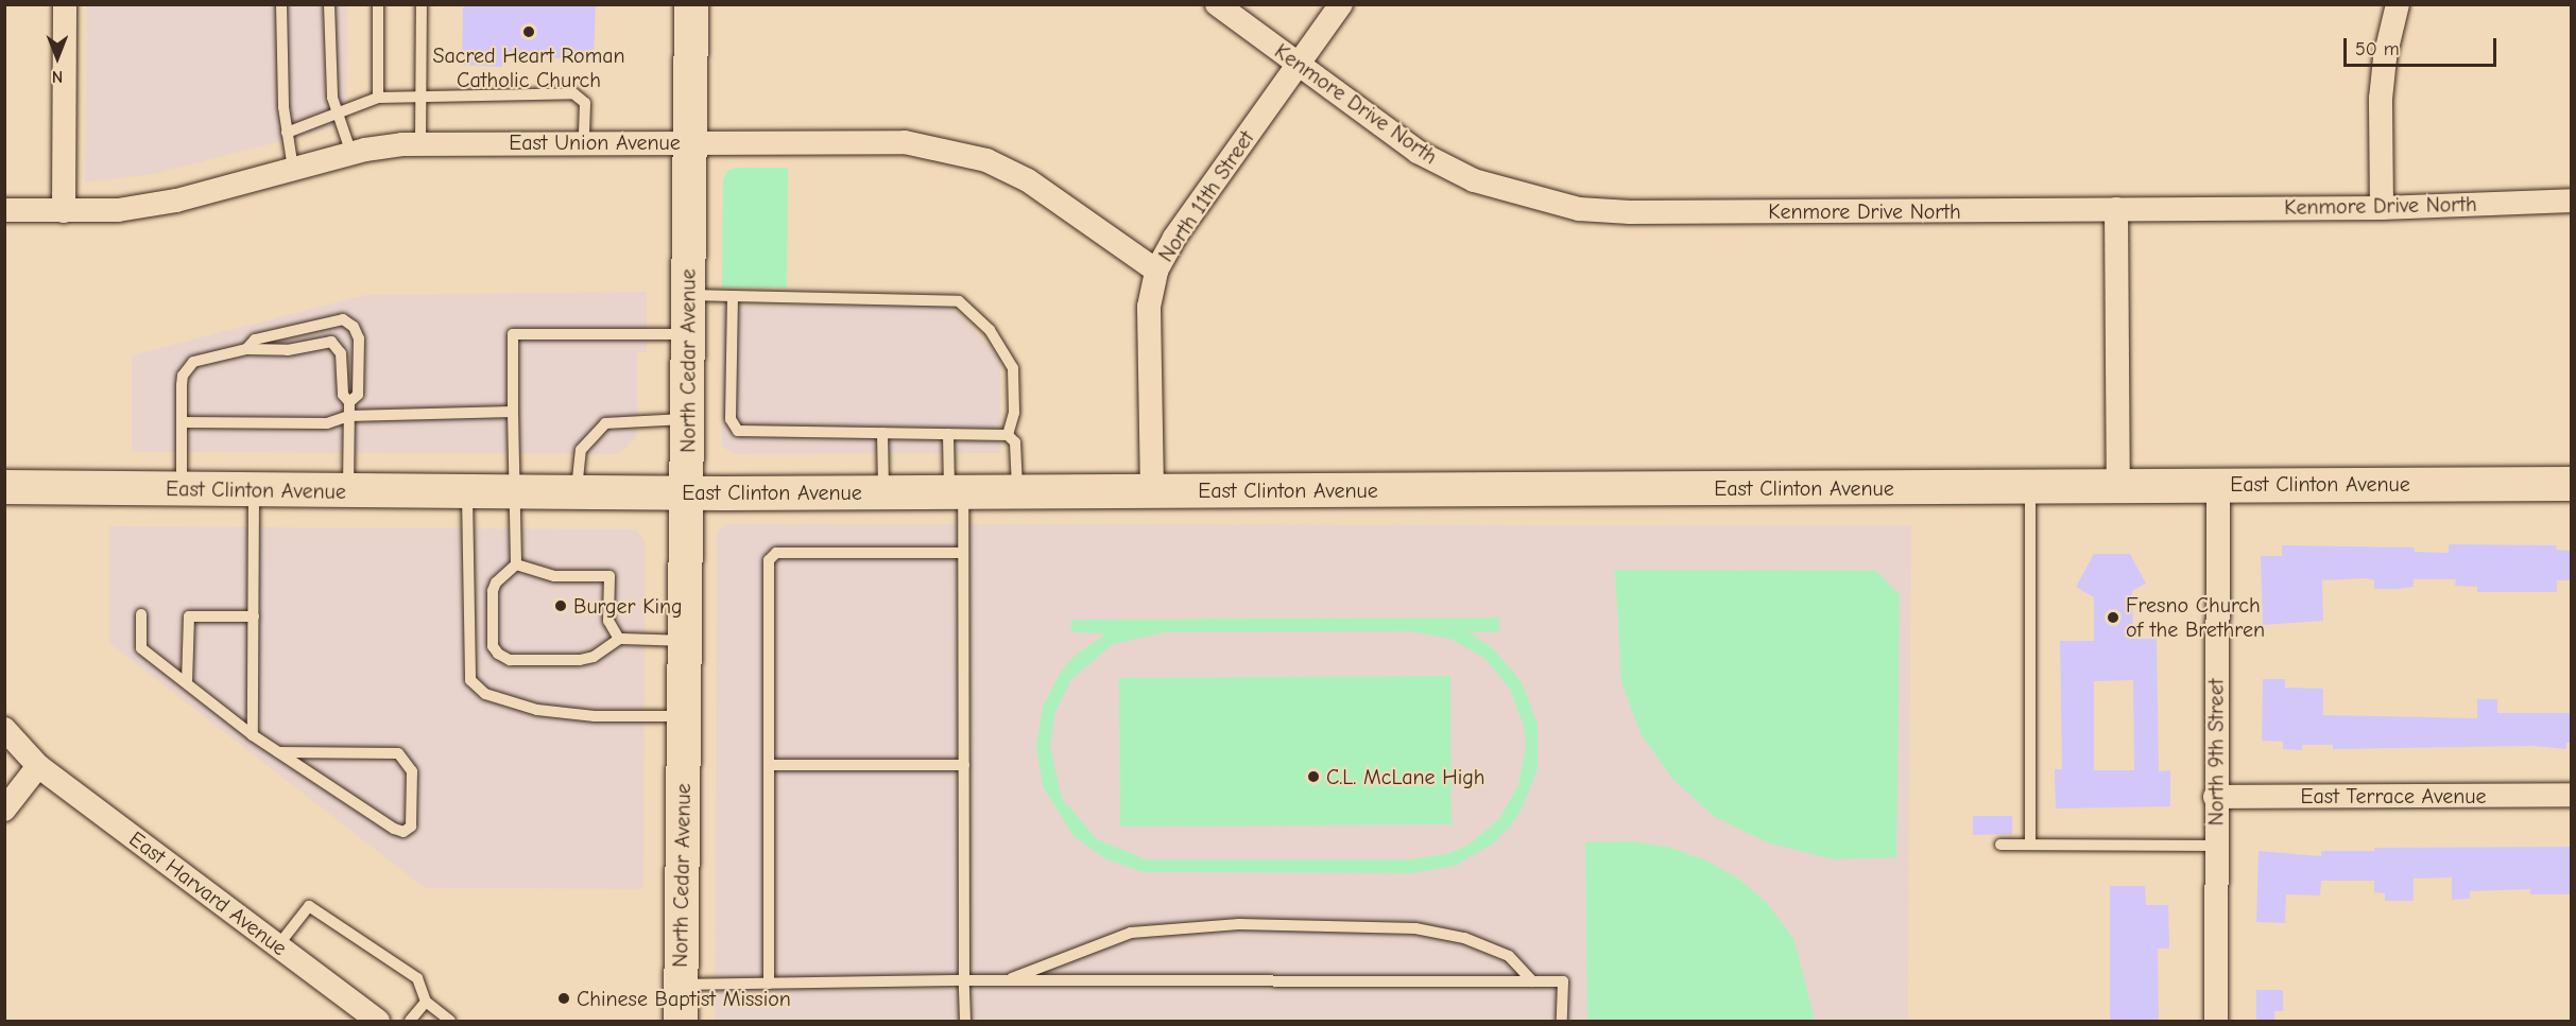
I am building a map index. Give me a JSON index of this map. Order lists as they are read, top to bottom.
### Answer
{
  "streets": {
    "main road": ["North Cedar Avenue", "East Clinton Avenue"],
    "street": [
      "Kenmore Drive North",
      "East Union Avenue",
      "North 11th Street",
      "North 9th Street",
      "East Terrace Avenue",
      "East Harvard Avenue"
    ]
  },
  "crossings": [
    ["Kenmore Drive North", "North 11th Street"],
    ["East Union Avenue", "North 11th Street"],
    ["East Union Avenue", "North Cedar Avenue"],
    ["North 11th Street", "East Clinton Avenue"],
    ["North Cedar Avenue", "East Clinton Avenue"],
    ["East Clinton Avenue", "North 9th Street"],
    ["North 9th Street", "East Terrace Avenue"]
  ],
  "places": [
    "Sacred Heart Roman Catholic Church",
    "Burger King",
    "Fresno Church of the Brethren",
    "C.L. McLane High",
    "Chinese Baptist Mission"
  ],
  "scale_bar": "50 m",
  "north": "bottom"
}
